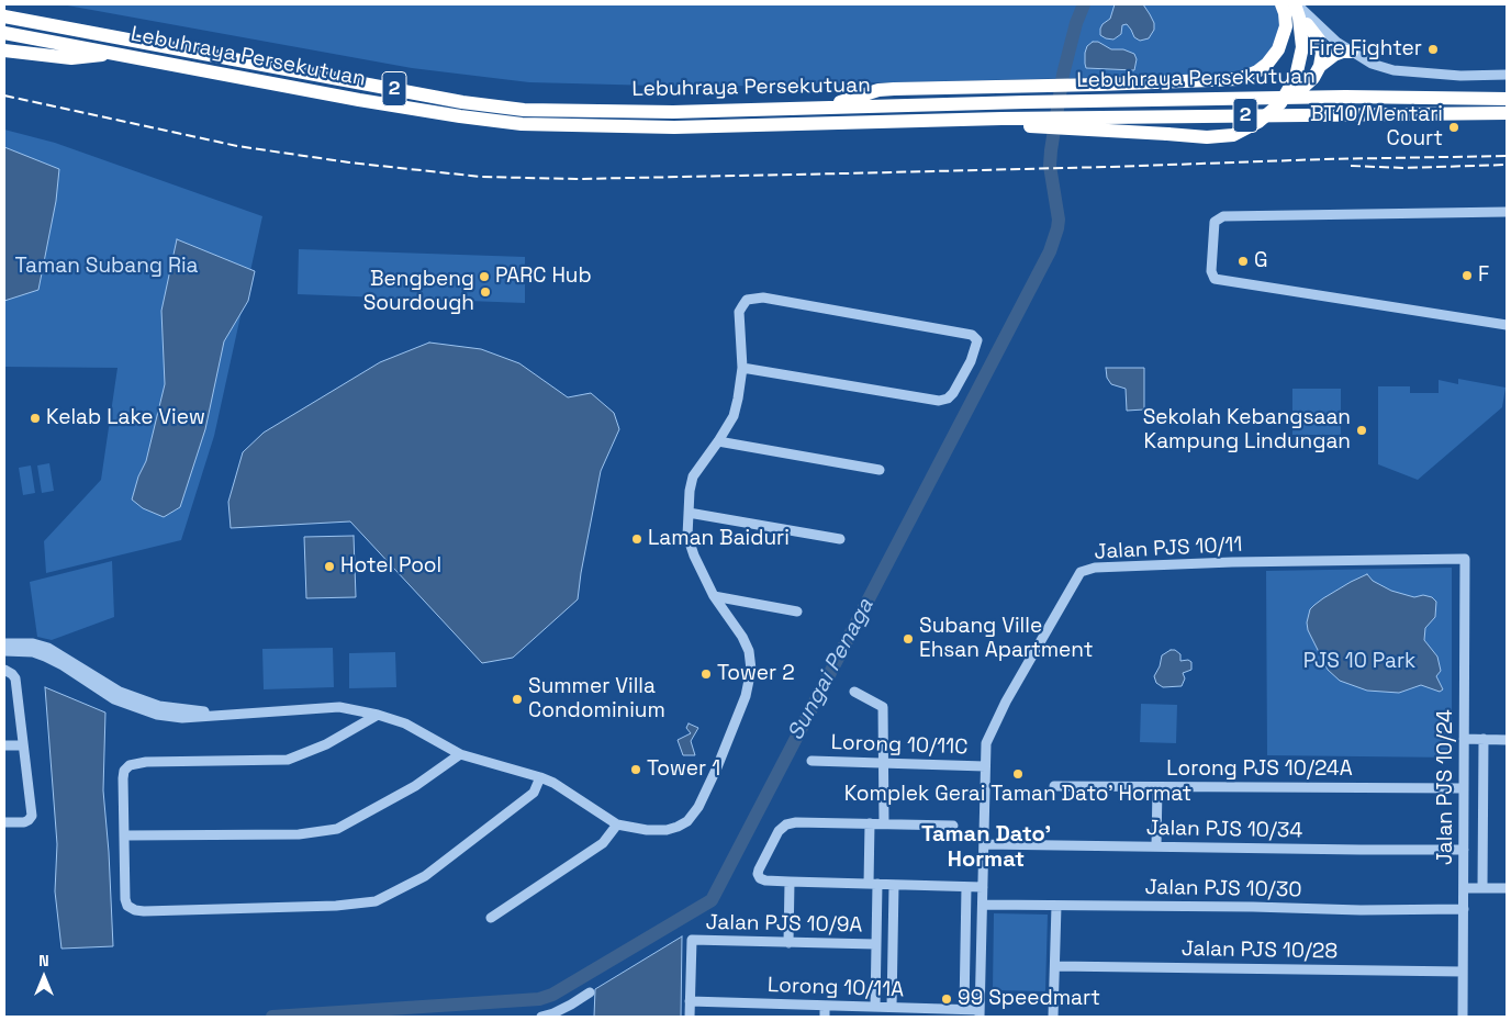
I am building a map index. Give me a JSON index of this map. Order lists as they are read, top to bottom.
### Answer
{
  "streets": {
    "highway": ["Lebuhraya Persekutuan", "2"],
    "street": [
      "Jalan PJS 10/11",
      "Lorong 10/11C",
      "Lorong PJS 10/24A",
      "Jalan PJS 10/24",
      "Jalan PJS 10/34",
      "Jalan PJS 10/30",
      "Jalan PJS 10/9A",
      "Jalan PJS 10/28",
      "Lorong 10/11A"
    ]
  },
  "crossings": [
    ["Jalan PJS 10/11", "Lorong 10/11C"],
    ["Jalan PJS 10/11", "Jalan PJS 10/24"],
    ["Jalan PJS 10/11", "Jalan PJS 10/34"],
    ["Jalan PJS 10/11", "Jalan PJS 10/30"],
    ["Jalan PJS 10/11", "Lorong 10/11A"],
    ["Lorong PJS 10/24A", "Jalan PJS 10/24"],
    ["Jalan PJS 10/24", "Jalan PJS 10/34"],
    ["Jalan PJS 10/24", "Jalan PJS 10/30"],
    ["Jalan PJS 10/24", "Jalan PJS 10/28"],
    ["Jalan PJS 10/9A", "Lorong 10/11A"]
  ],
  "districts": ["Taman Dato' Hormat"],
  "water": ["Sungai Penaga"],
  "parks": ["Taman Subang Ria", "PJS 10 Park"],
  "places": [
    "Fire Fighter",
    "BT10/Mentari Court",
    "G",
    "F",
    "PARC Hub",
    "Bengbeng Sourdough",
    "Kelab Lake View",
    "Sekolah Kebangsaan Kampung Lindungan",
    "Laman Baiduri",
    "Hotel Pool",
    "Subang Ville Ehsan Apartment",
    "Tower 2",
    "Summer Villa Condominium",
    "Tower 1",
    "Komplek Gerai Taman Dato' Hormat",
    "99 Speedmart"
  ],
  "north": "top"
}
